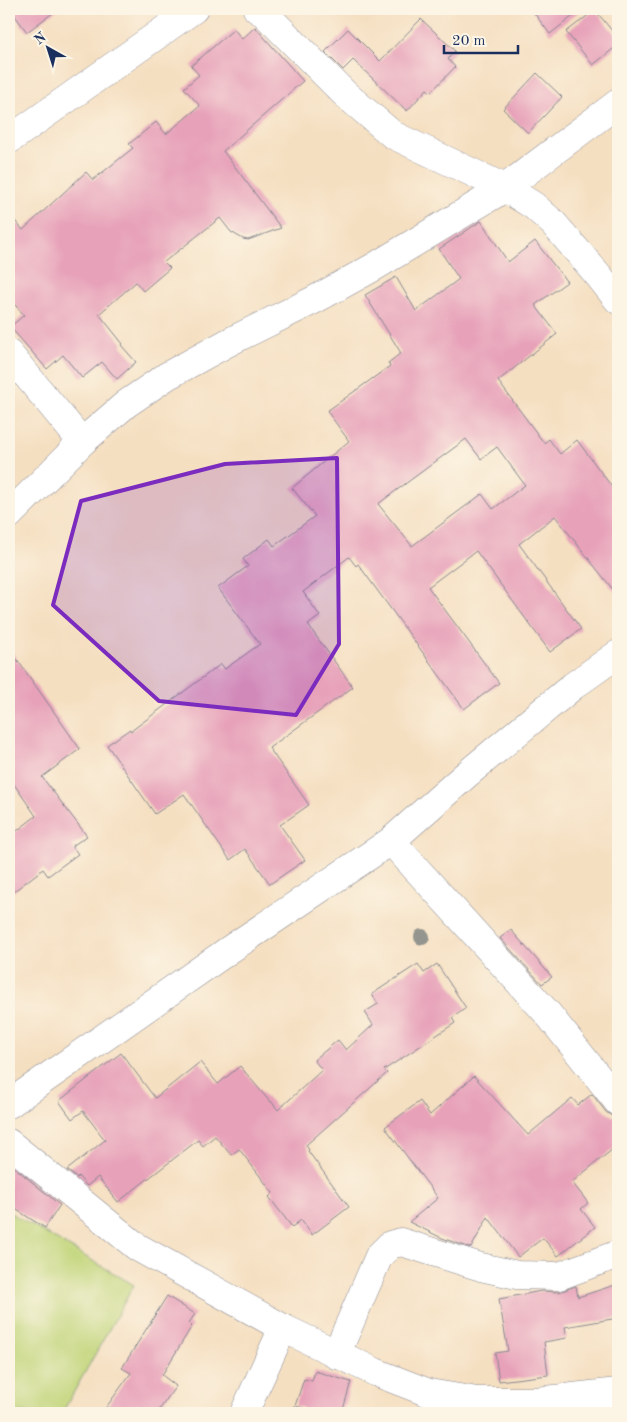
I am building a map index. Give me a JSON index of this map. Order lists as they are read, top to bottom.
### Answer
{
  "scale_bar": "20 m",
  "north": "top left"
}
